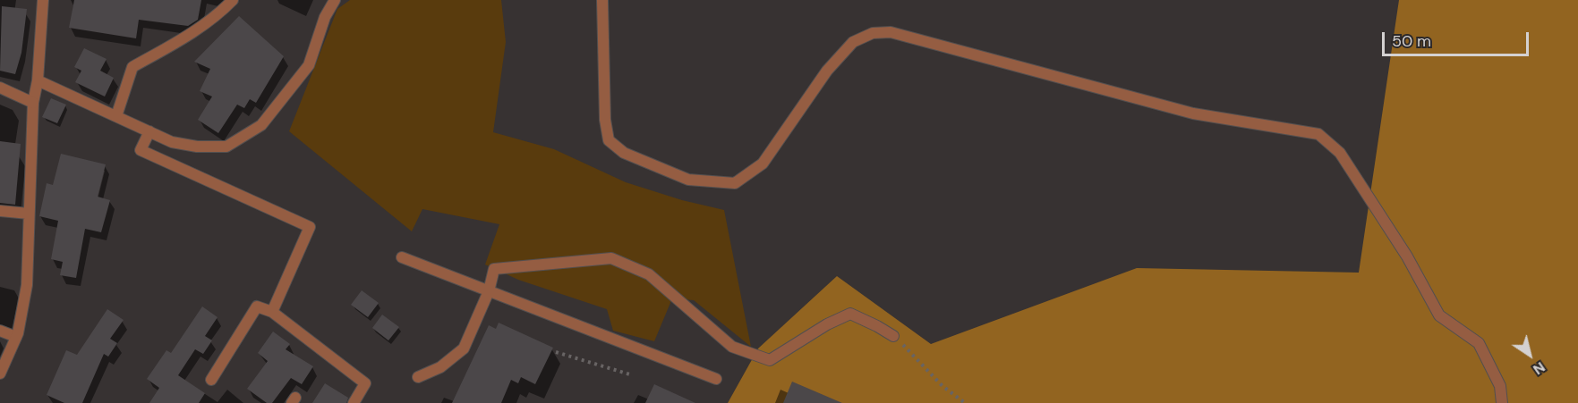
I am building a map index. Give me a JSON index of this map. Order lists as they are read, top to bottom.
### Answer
{
  "scale_bar": "50 m",
  "north": "bottom right"
}
